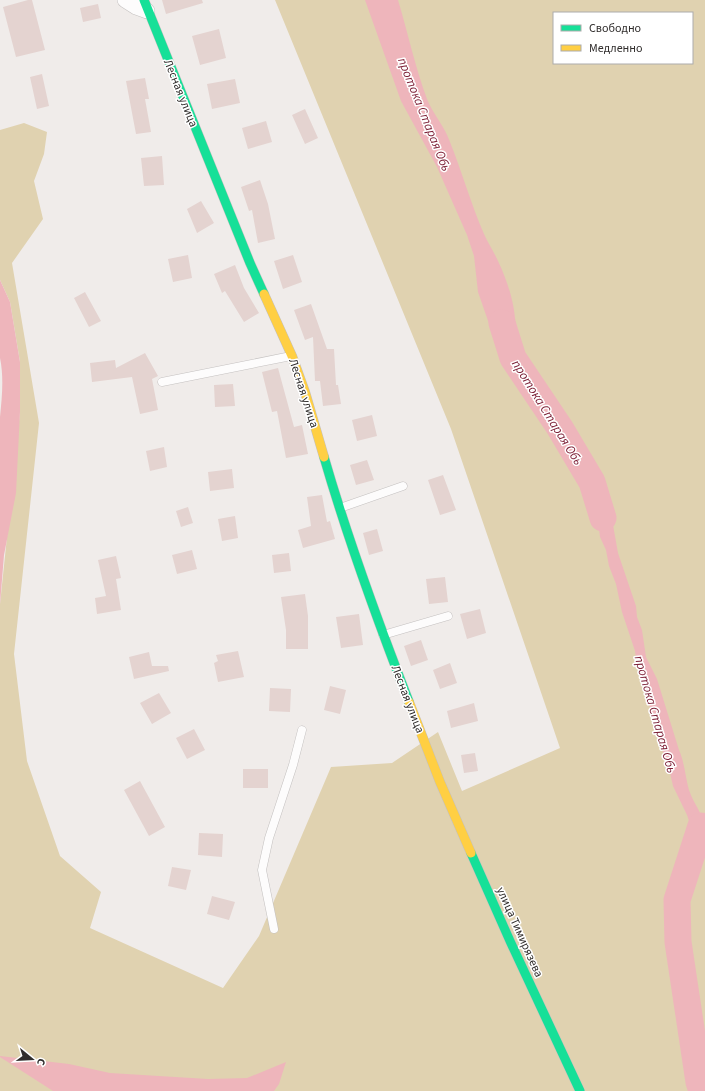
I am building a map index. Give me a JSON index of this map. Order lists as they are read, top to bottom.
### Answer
{
  "streets": {
    "street": ["Лесная улица", "улица Тимирязева"]
  },
  "crossings": [
    ["Лесная улица", "улица Тимирязева"]
  ],
  "water": ["протока Старая Обь"],
  "legend": ["Свободно", "Медленно"],
  "north": "right"
}
